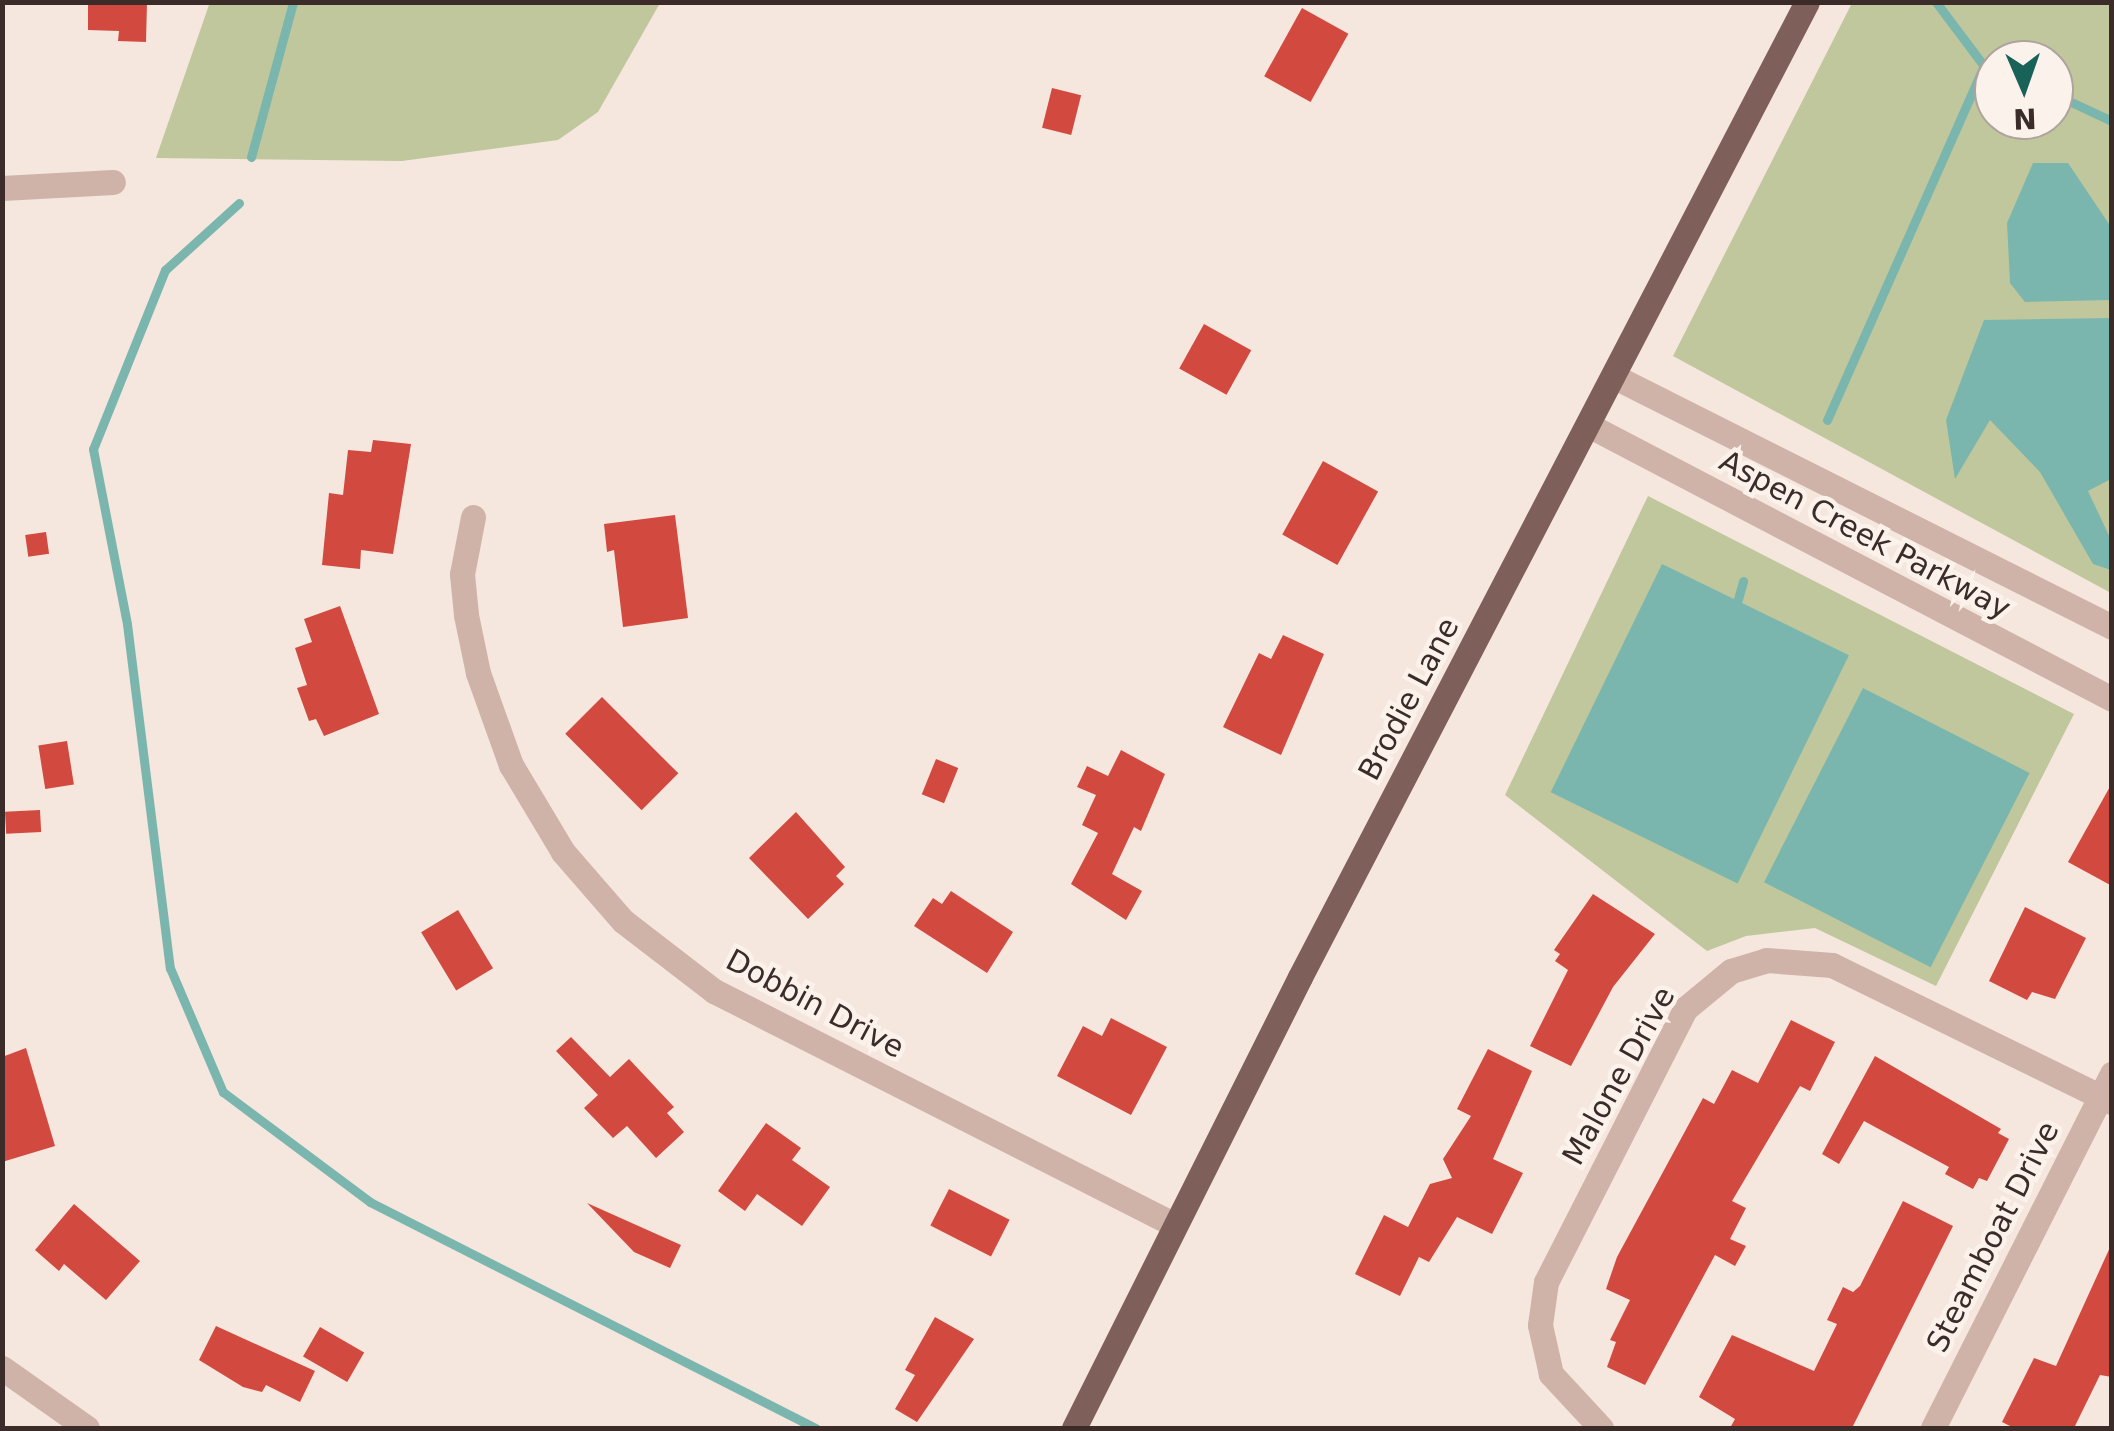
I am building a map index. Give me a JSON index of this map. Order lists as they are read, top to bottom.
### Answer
{
  "streets": {
    "main road": ["Brodie Lane"],
    "street": [
      "Aspen Creek Parkway",
      "Dobbin Drive",
      "Malone Drive",
      "Steamboat Drive"
    ]
  },
  "crossings": [
    ["Aspen Creek Parkway", "Brodie Lane"],
    ["Brodie Lane", "Dobbin Drive"],
    ["Malone Drive", "Steamboat Drive"]
  ],
  "north": "bottom"
}
